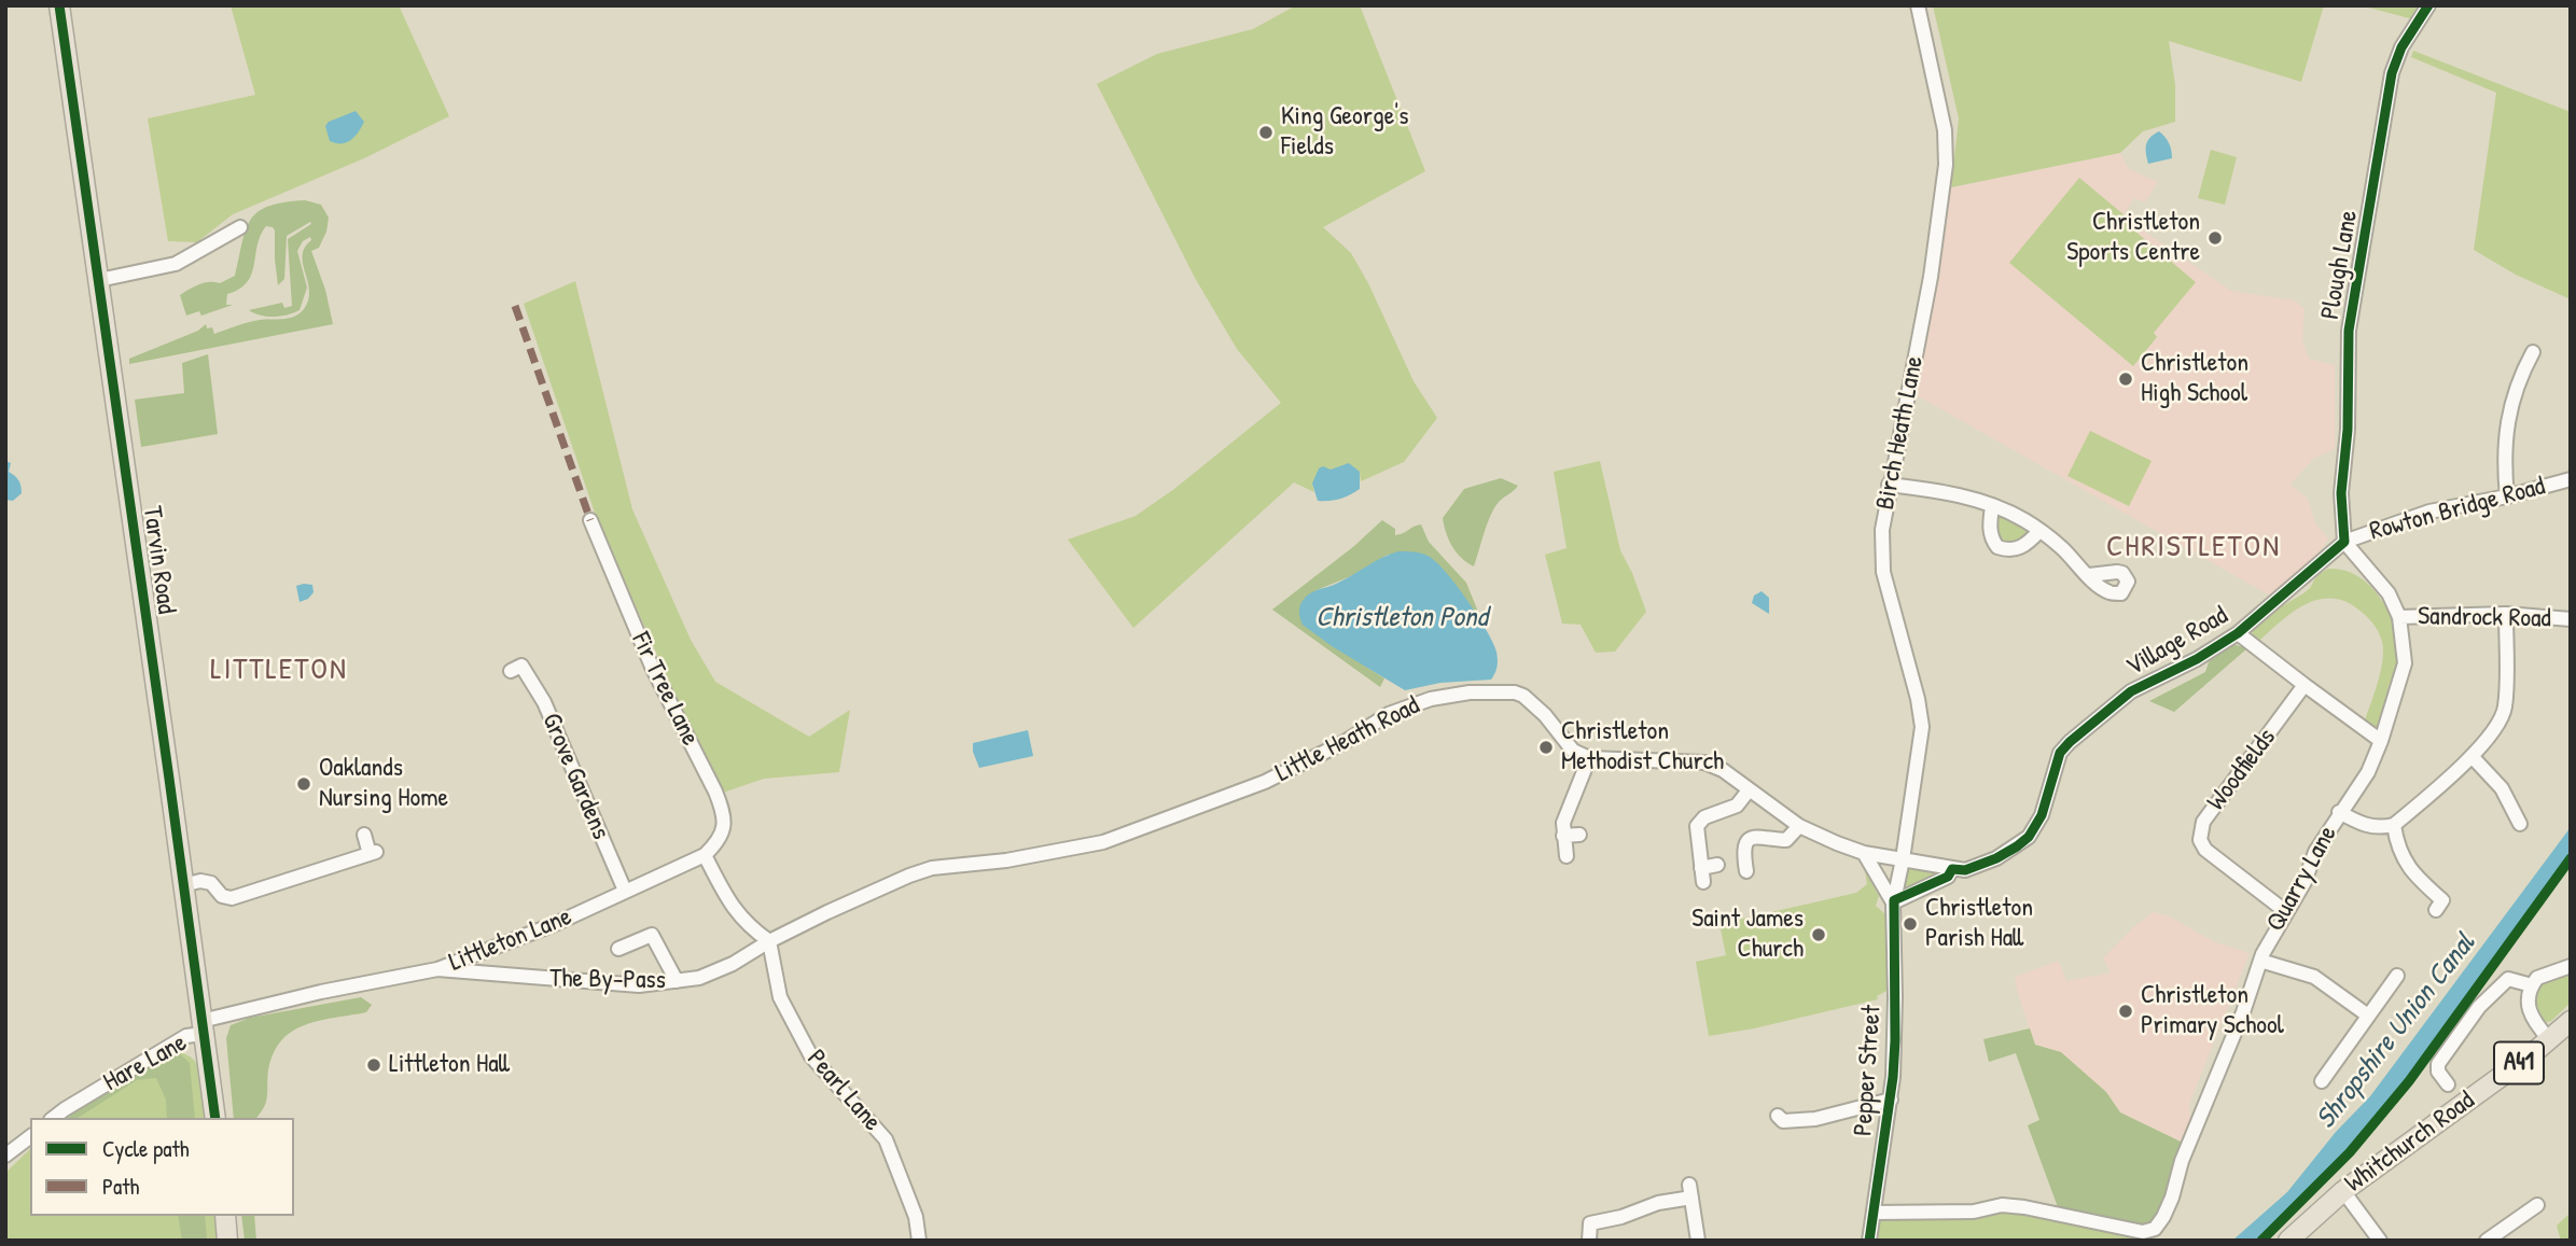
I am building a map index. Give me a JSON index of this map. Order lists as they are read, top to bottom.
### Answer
{
  "streets": {
    "highway": ["Tarvin Road", "A41", "Whitchurch Road"],
    "street": [
      "Plough Lane",
      "Birch Heath Lane",
      "Rowton Bridge Road",
      "Sandrock Road",
      "Village Road",
      "Fir Tree Lane",
      "Little Heath Road",
      "Woodfields",
      "Grove Gardens",
      "Quarry Lane",
      "Littleton Lane",
      "The By-Pass",
      "Hare Lane",
      "Pepper Street",
      "Pearl Lane"
    ]
  },
  "crossings": [
    ["Plough Lane", "Rowton Bridge Road"],
    ["Plough Lane", "Village Road"],
    ["Plough Lane", "Quarry Lane"],
    ["Birch Heath Lane", "Village Road"],
    ["Birch Heath Lane", "Pepper Street"],
    ["Rowton Bridge Road", "Village Road"],
    ["Rowton Bridge Road", "Quarry Lane"],
    ["Tarvin Road", "Littleton Lane"],
    ["Tarvin Road", "Hare Lane"],
    ["Sandrock Road", "Quarry Lane"],
    ["Village Road", "Quarry Lane"],
    ["Village Road", "Pepper Street"],
    ["Fir Tree Lane", "Littleton Lane"],
    ["Little Heath Road", "The By-Pass"],
    ["Little Heath Road", "Pearl Lane"],
    ["Woodfields", "Quarry Lane"],
    ["Grove Gardens", "Littleton Lane"],
    ["Quarry Lane", "Pepper Street"],
    ["Littleton Lane", "The By-Pass"],
    ["Littleton Lane", "Hare Lane"],
    ["The By-Pass", "Pearl Lane"]
  ],
  "districts": ["CHRISTLETON", "LITTLETON"],
  "water": ["Christleton Pond", "Shropshire Union Canal"],
  "places": [
    "King George's Fields",
    "Christleton Sports Centre",
    "Christleton High School",
    "Christleton Methodist Church",
    "Oaklands Nursing Home",
    "Christleton Parish Hall",
    "Saint James Church",
    "Christleton Primary School",
    "Littleton Hall"
  ],
  "legend": ["Cycle path", "Path"]
}
